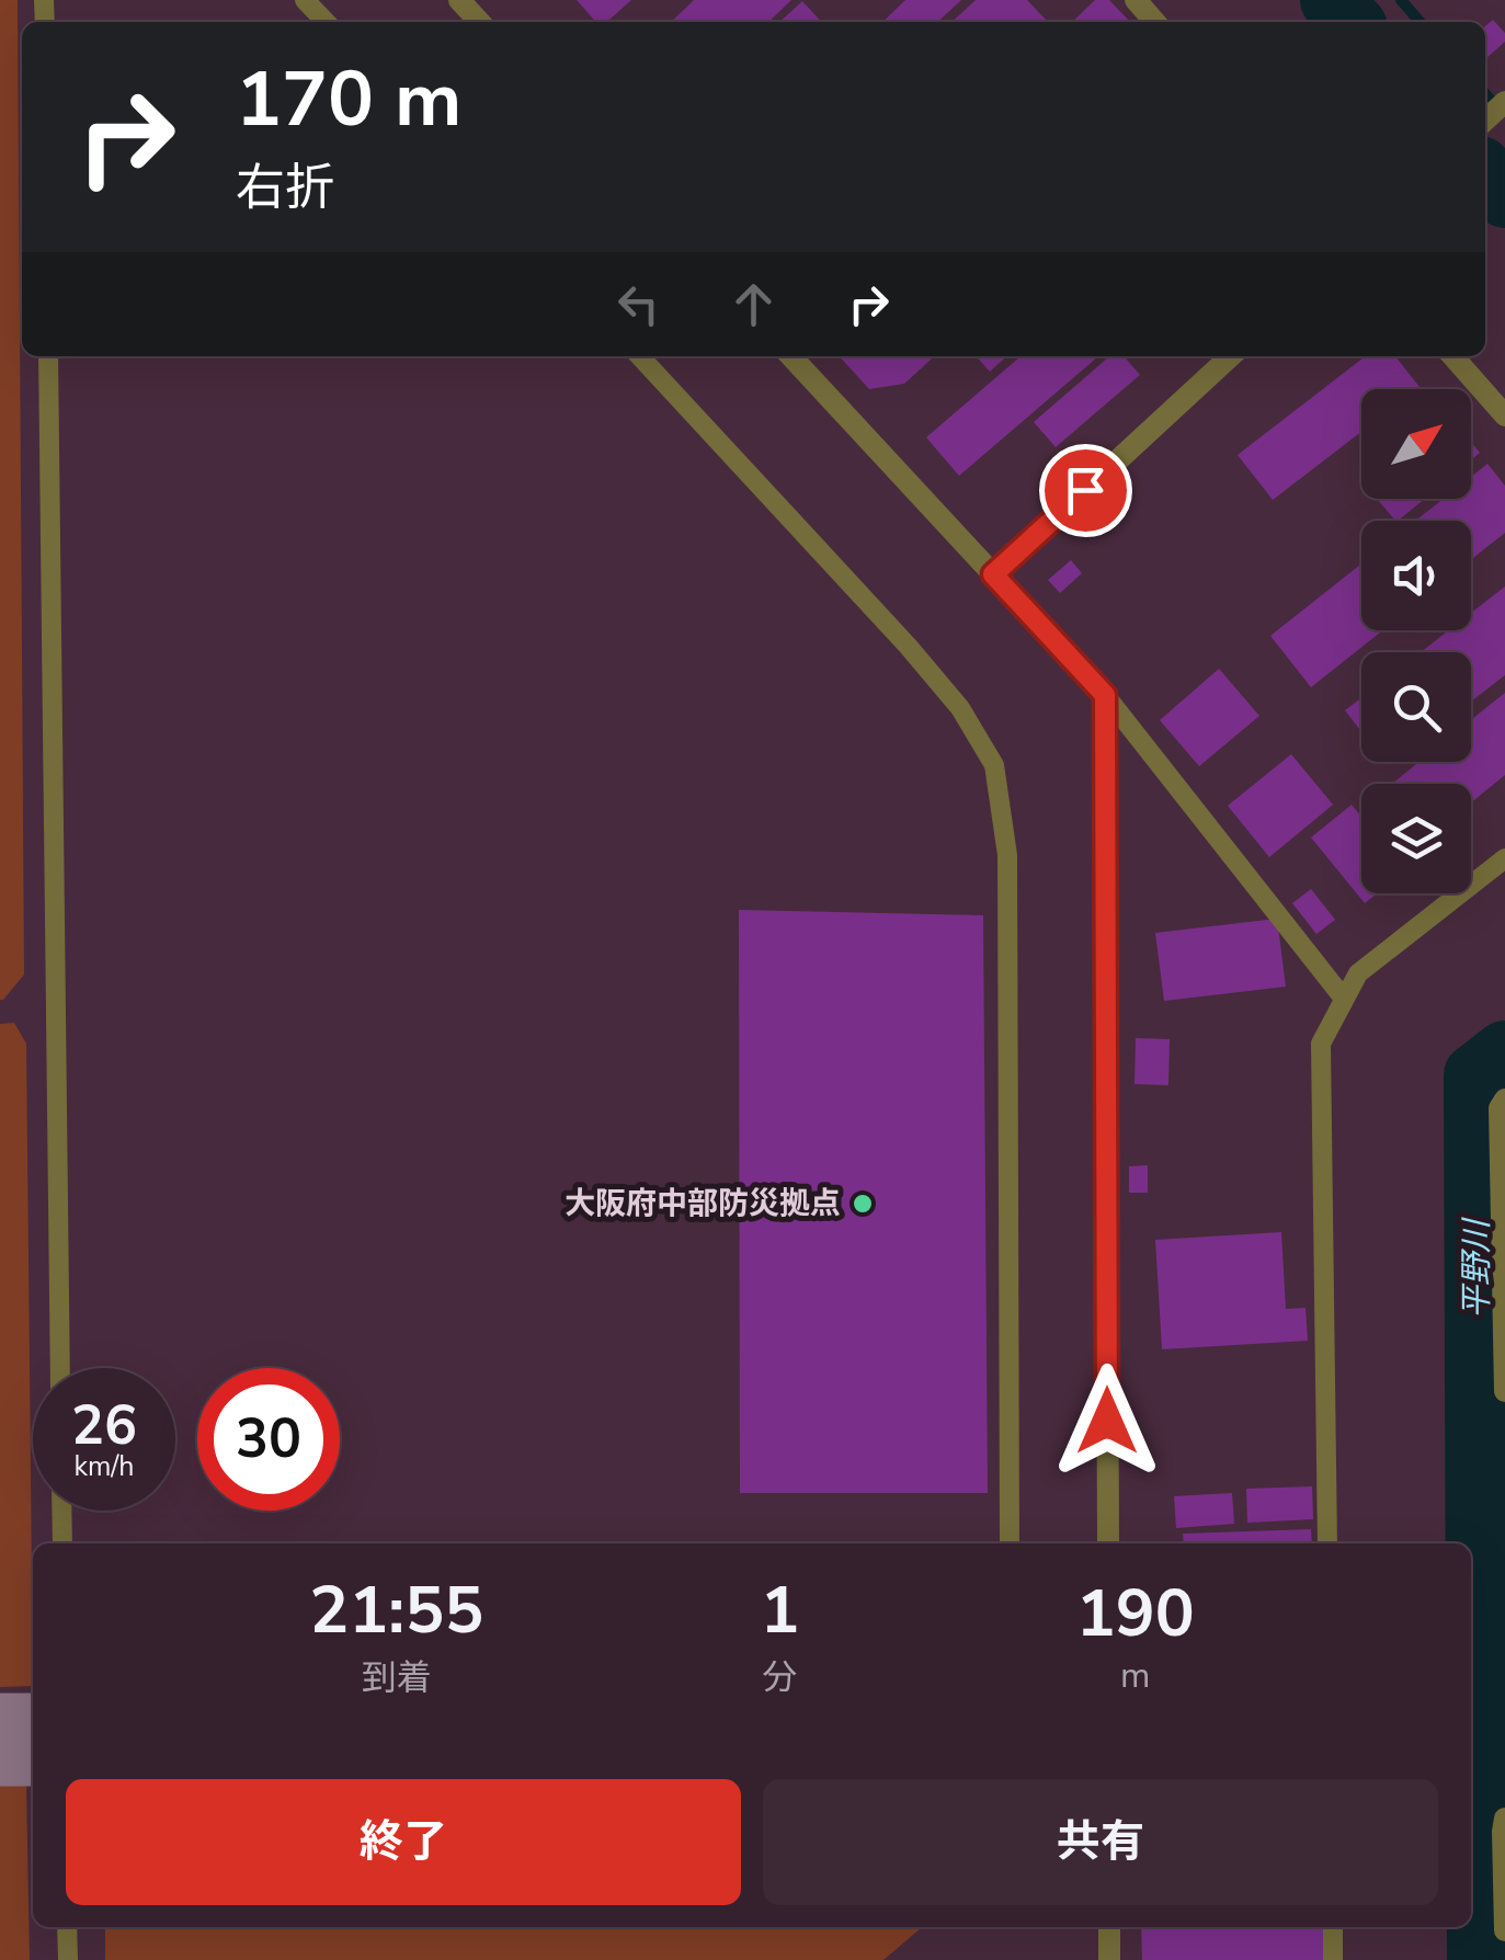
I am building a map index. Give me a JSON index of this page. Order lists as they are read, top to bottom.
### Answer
{
  "water": ["平野川"],
  "places": ["大阪府中部防災拠点"],
  "north": "top right",
  "page": {
    "turn": ["170 m", "右折"],
    "speed": "26 km/h",
    "limit": "30",
    "eta": [
      "21:55",
      "到着",
      "1",
      "分",
      "190",
      "m"
    ],
    "buttons": ["終了", "共有"]
  }
}
